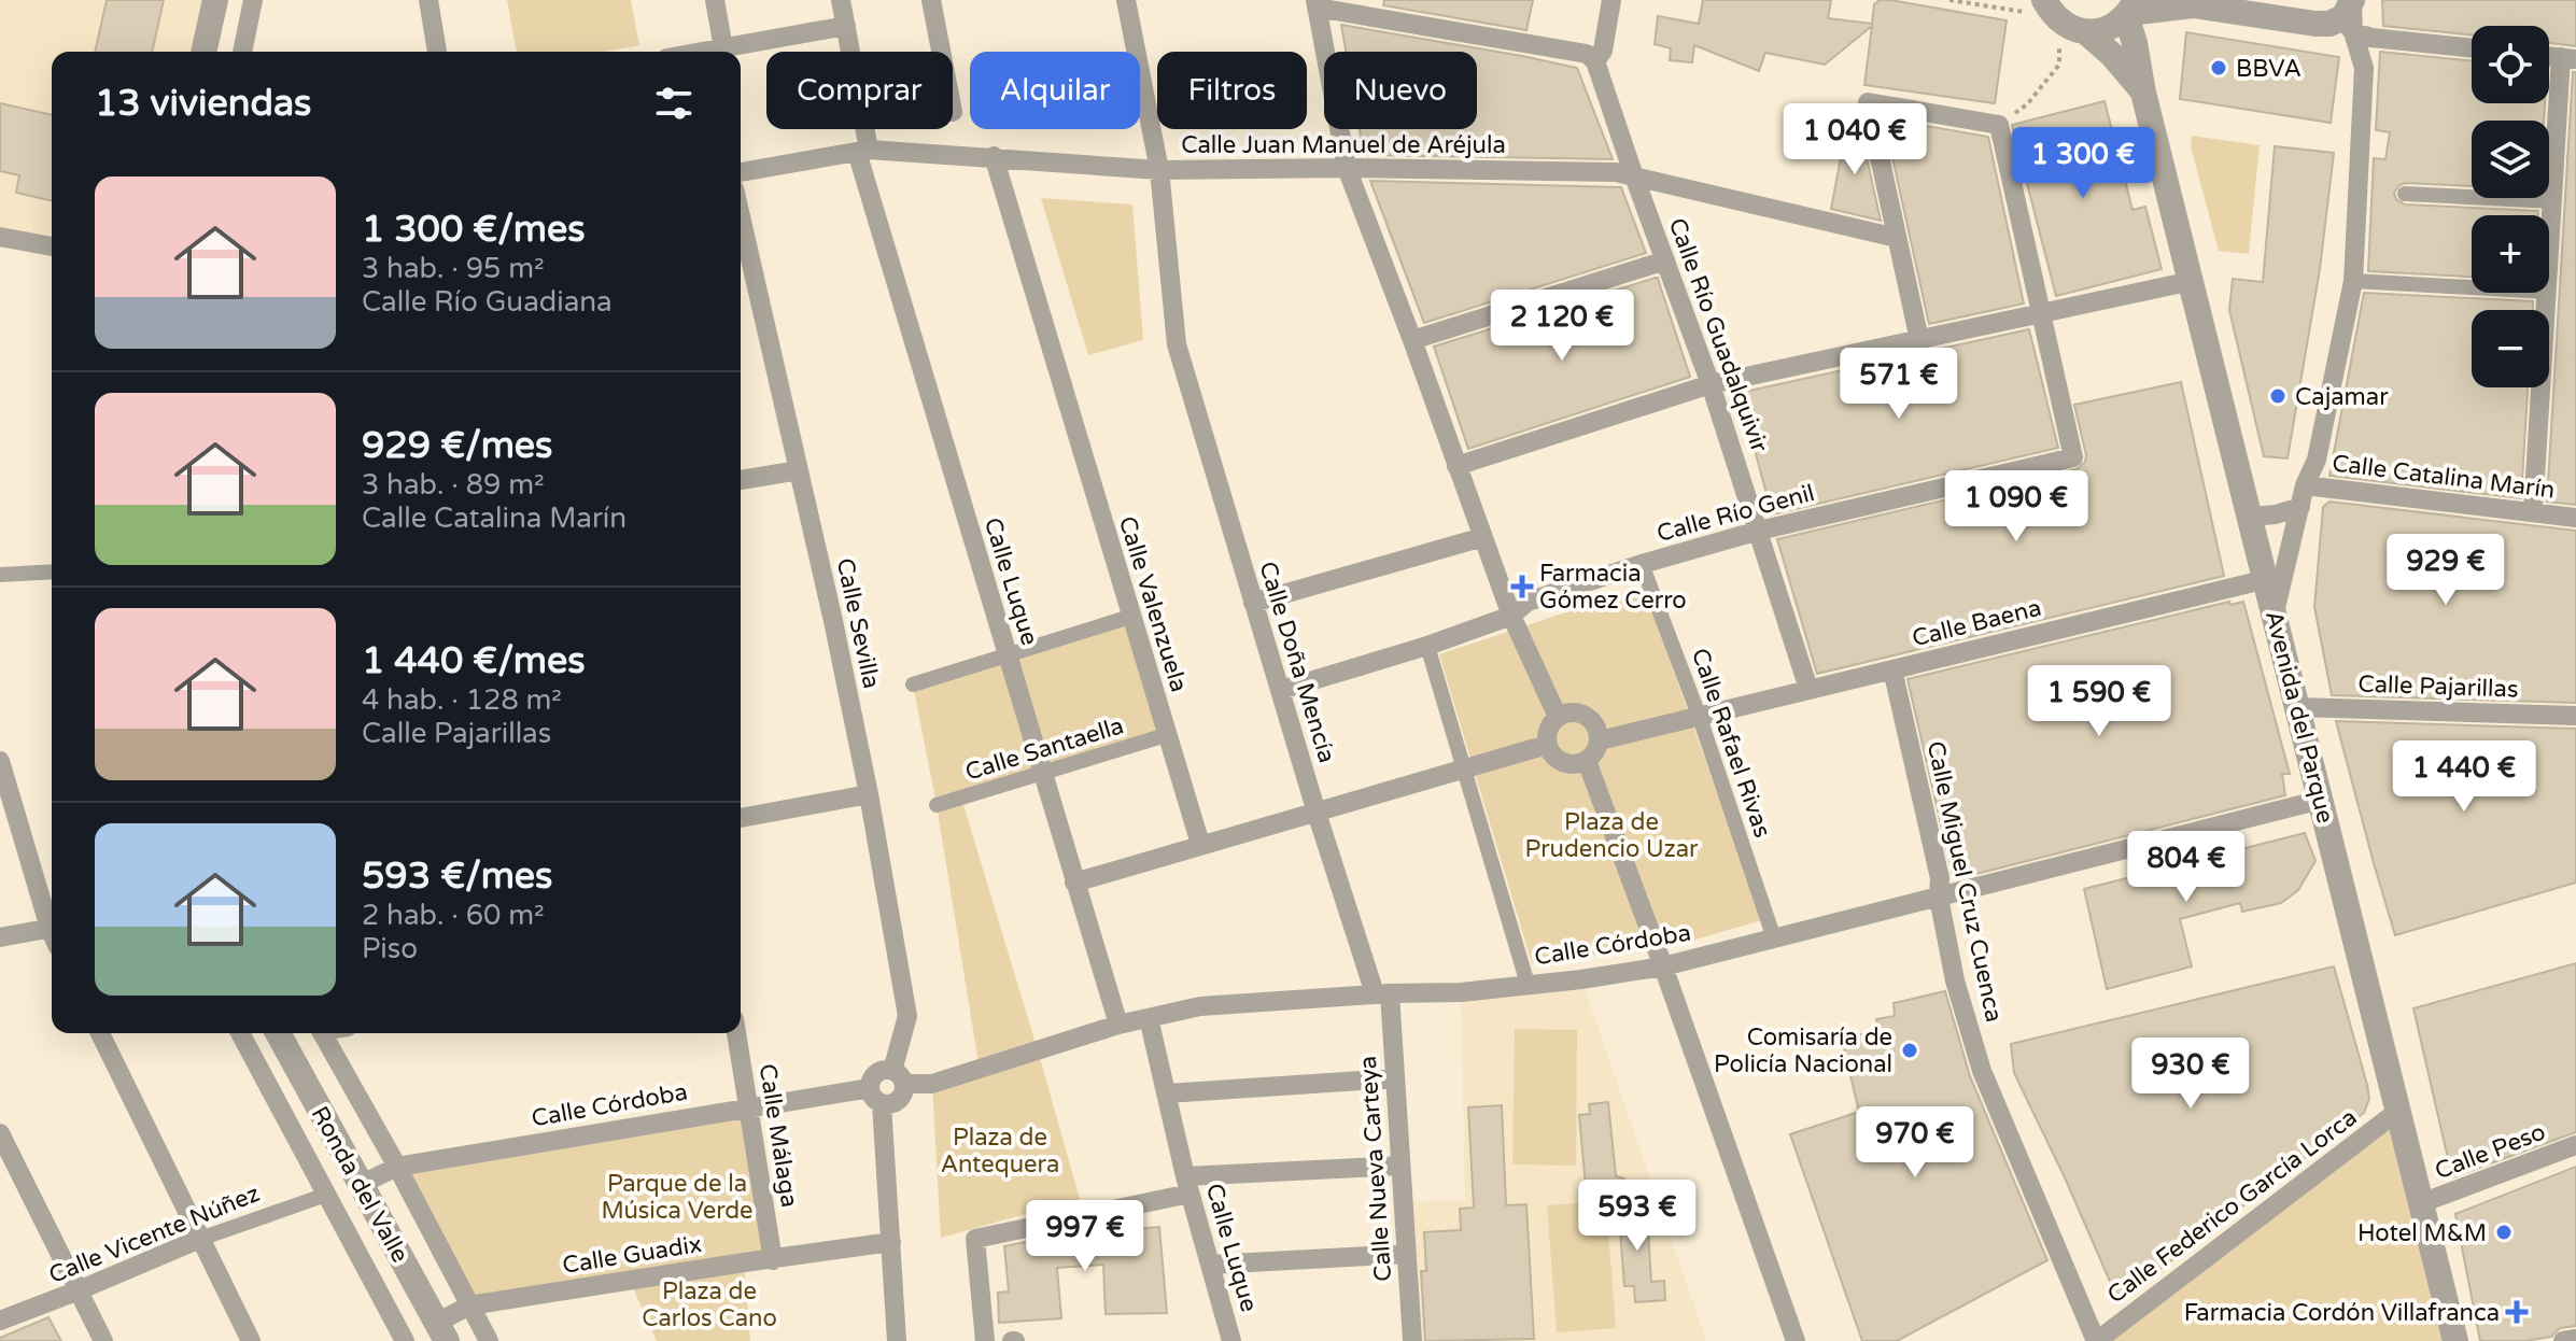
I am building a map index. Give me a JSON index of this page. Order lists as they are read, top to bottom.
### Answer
{
  "streets": {
    "street": [
      "Calle Juan Manuel de Aréjula",
      "Calle Río Guadalquivir",
      "Calle Catalina Marín",
      "Calle Río Genil",
      "Calle Luque",
      "Calle Valenzuela",
      "Calle Baena",
      "Calle Sevilla",
      "Calle Doña Mencía",
      "Calle Pajarillas",
      "Avenida del Parque",
      "Calle Rafael Rivas",
      "Calle Santaella",
      "Calle Miguel Cruz Cuenca",
      "Calle Córdoba",
      "Calle Málaga",
      "Calle Peso",
      "Calle Nueva Carteya",
      "Ronda del Valle",
      "Calle Federico García Lorca",
      "Calle Vicente Núñez",
      "Calle Guadix"
    ]
  },
  "crossings": [
    ["Calle Juan Manuel de Aréjula", "Calle Río Guadalquivir"],
    ["Calle Juan Manuel de Aréjula", "Calle Luque"],
    ["Calle Juan Manuel de Aréjula", "Calle Valenzuela"],
    ["Calle Juan Manuel de Aréjula", "Calle Doña Mencía"],
    ["Calle Río Guadalquivir", "Calle Río Genil"],
    ["Calle Río Guadalquivir", "Calle Baena"],
    ["Calle Río Genil", "Calle Doña Mencía"],
    ["Calle Río Genil", "Calle Rafael Rivas"],
    ["Calle Luque", "Calle Santaella"],
    ["Calle Luque", "Calle Córdoba"],
    ["Calle Valenzuela", "Calle Santaella"],
    ["Calle Baena", "Avenida del Parque"],
    ["Calle Baena", "Calle Rafael Rivas"],
    ["Calle Baena", "Calle Miguel Cruz Cuenca"],
    ["Calle Sevilla", "Calle Córdoba"],
    ["Calle Doña Mencía", "Calle Córdoba"],
    ["Calle Doña Mencía", "Calle Nueva Carteya"],
    ["Calle Pajarillas", "Avenida del Parque"],
    ["Avenida del Parque", "Calle Córdoba"],
    ["Avenida del Parque", "Calle Peso"],
    ["Avenida del Parque", "Calle Federico García Lorca"],
    ["Calle Rafael Rivas", "Calle Córdoba"],
    ["Calle Miguel Cruz Cuenca", "Calle Córdoba"],
    ["Calle Miguel Cruz Cuenca", "Calle Federico García Lorca"],
    ["Calle Córdoba", "Calle Málaga"],
    ["Calle Córdoba", "Calle Nueva Carteya"],
    ["Calle Córdoba", "Ronda del Valle"],
    ["Calle Málaga", "Calle Guadix"],
    ["Ronda del Valle", "Calle Vicente Núñez"],
    ["Ronda del Valle", "Calle Guadix"]
  ],
  "parks": [
    "Plaza de Prudencio Uzar",
    "Plaza de Antequera",
    "Parque de la Música Verde",
    "Plaza de Carlos Cano"
  ],
  "places": {
    "other": [
      "BBVA",
      "Cajamar",
      "Comisaría de Policía Nacional",
      "Hotel M&M"
    ],
    "health": ["Farmacia Gómez Cerro", "Farmacia Cordón Villafranca"]
  },
  "page": {
    "map_buttons": ["+", "−"],
    "chip": [
      "Comprar",
      "Alquilar",
      "Filtros",
      "Nuevo"
    ],
    "heading": "13 viviendas",
    "price": [
      "1 040 €",
      "1 300 €",
      "2 120 €",
      "571 €",
      "1 090 €",
      "929 €",
      "1 590 €",
      "1 440 €",
      "804 €",
      "930 €",
      "970 €",
      "593 €",
      "997 €"
    ],
    "list": [
      {
        "name": "1 300 €/mes",
        "note": "3 hab. · 95 m² · Calle Río Guadiana"
      },
      {
        "name": "929 €/mes",
        "note": "3 hab. · 89 m² · Calle Catalina Marín"
      },
      {
        "name": "1 440 €/mes",
        "note": "4 hab. · 128 m² · Calle Pajarillas"
      },
      {
        "name": "593 €/mes",
        "note": "2 hab. · 60 m² · Piso"
      }
    ]
  }
}
